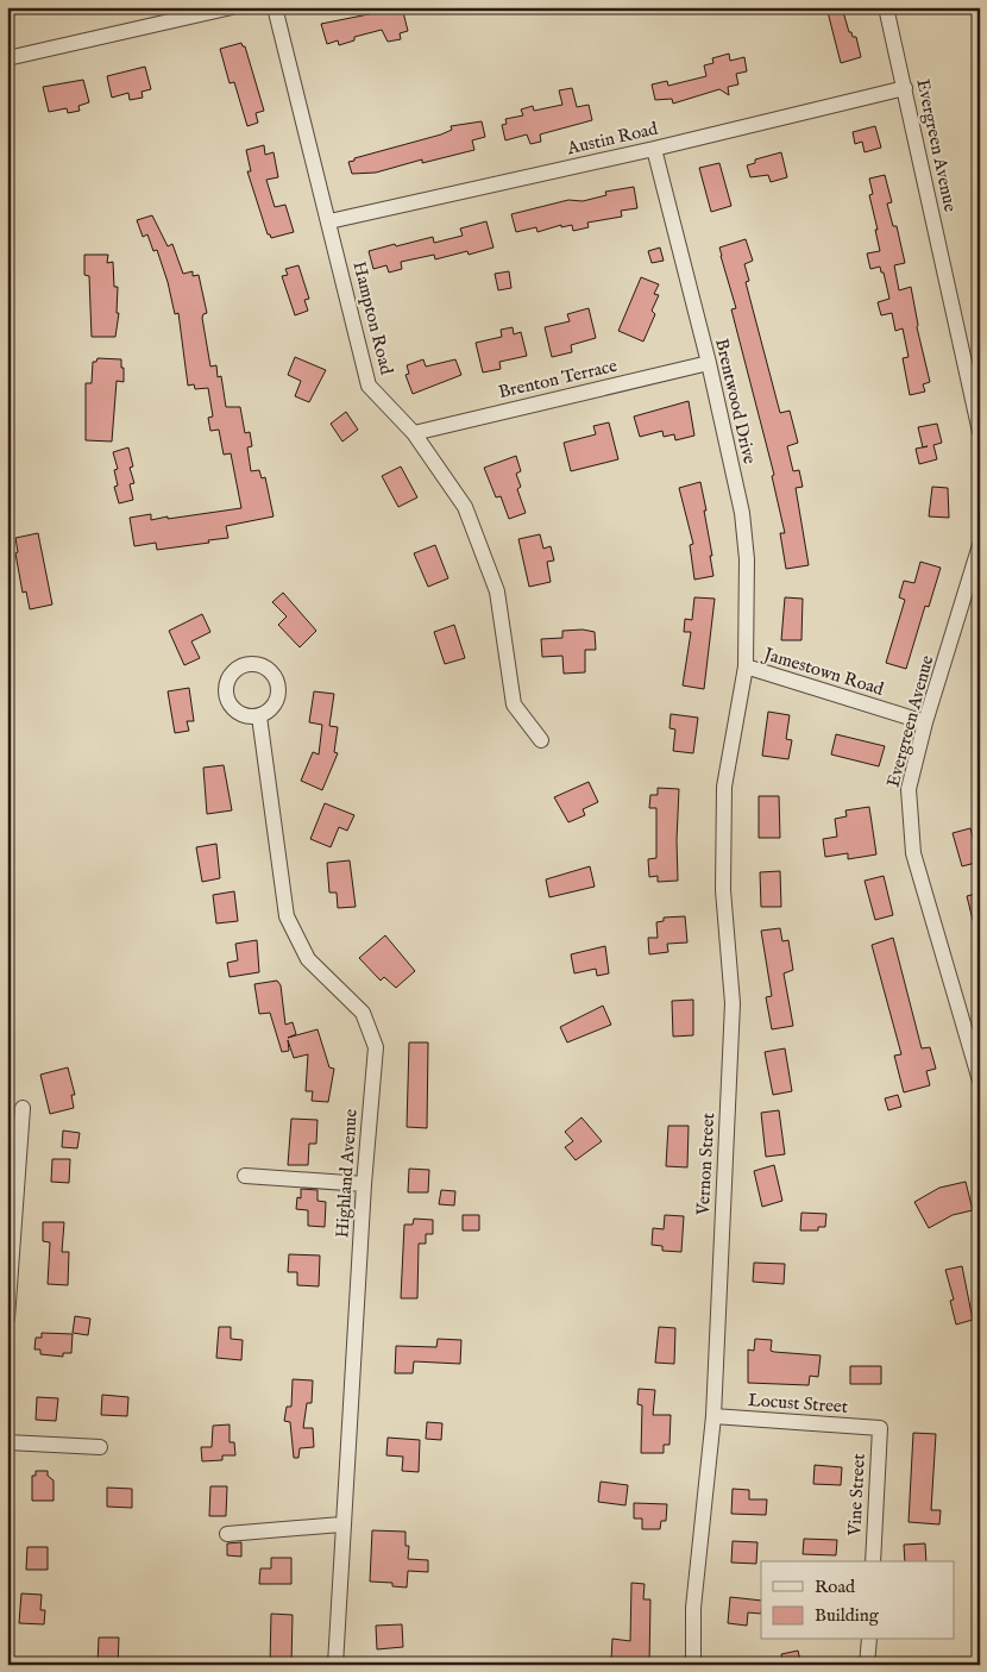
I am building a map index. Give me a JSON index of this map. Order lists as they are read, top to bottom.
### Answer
{
  "streets": {
    "street": [
      "Austin Road",
      "Evergreen Avenue",
      "Hampton Road",
      "Brenton Terrace",
      "Brentwood Drive",
      "Jamestown Road",
      "Vernon Street",
      "Highland Avenue",
      "Locust Street",
      "Vine Street"
    ]
  },
  "crossings": [
    ["Austin Road", "Evergreen Avenue"],
    ["Austin Road", "Hampton Road"],
    ["Austin Road", "Brentwood Drive"],
    ["Evergreen Avenue", "Jamestown Road"],
    ["Hampton Road", "Brenton Terrace"],
    ["Brenton Terrace", "Brentwood Drive"],
    ["Brentwood Drive", "Jamestown Road"],
    ["Brentwood Drive", "Vernon Street"],
    ["Jamestown Road", "Vernon Street"],
    ["Vernon Street", "Locust Street"],
    ["Locust Street", "Vine Street"]
  ],
  "legend": ["Road", "Building"]
}
